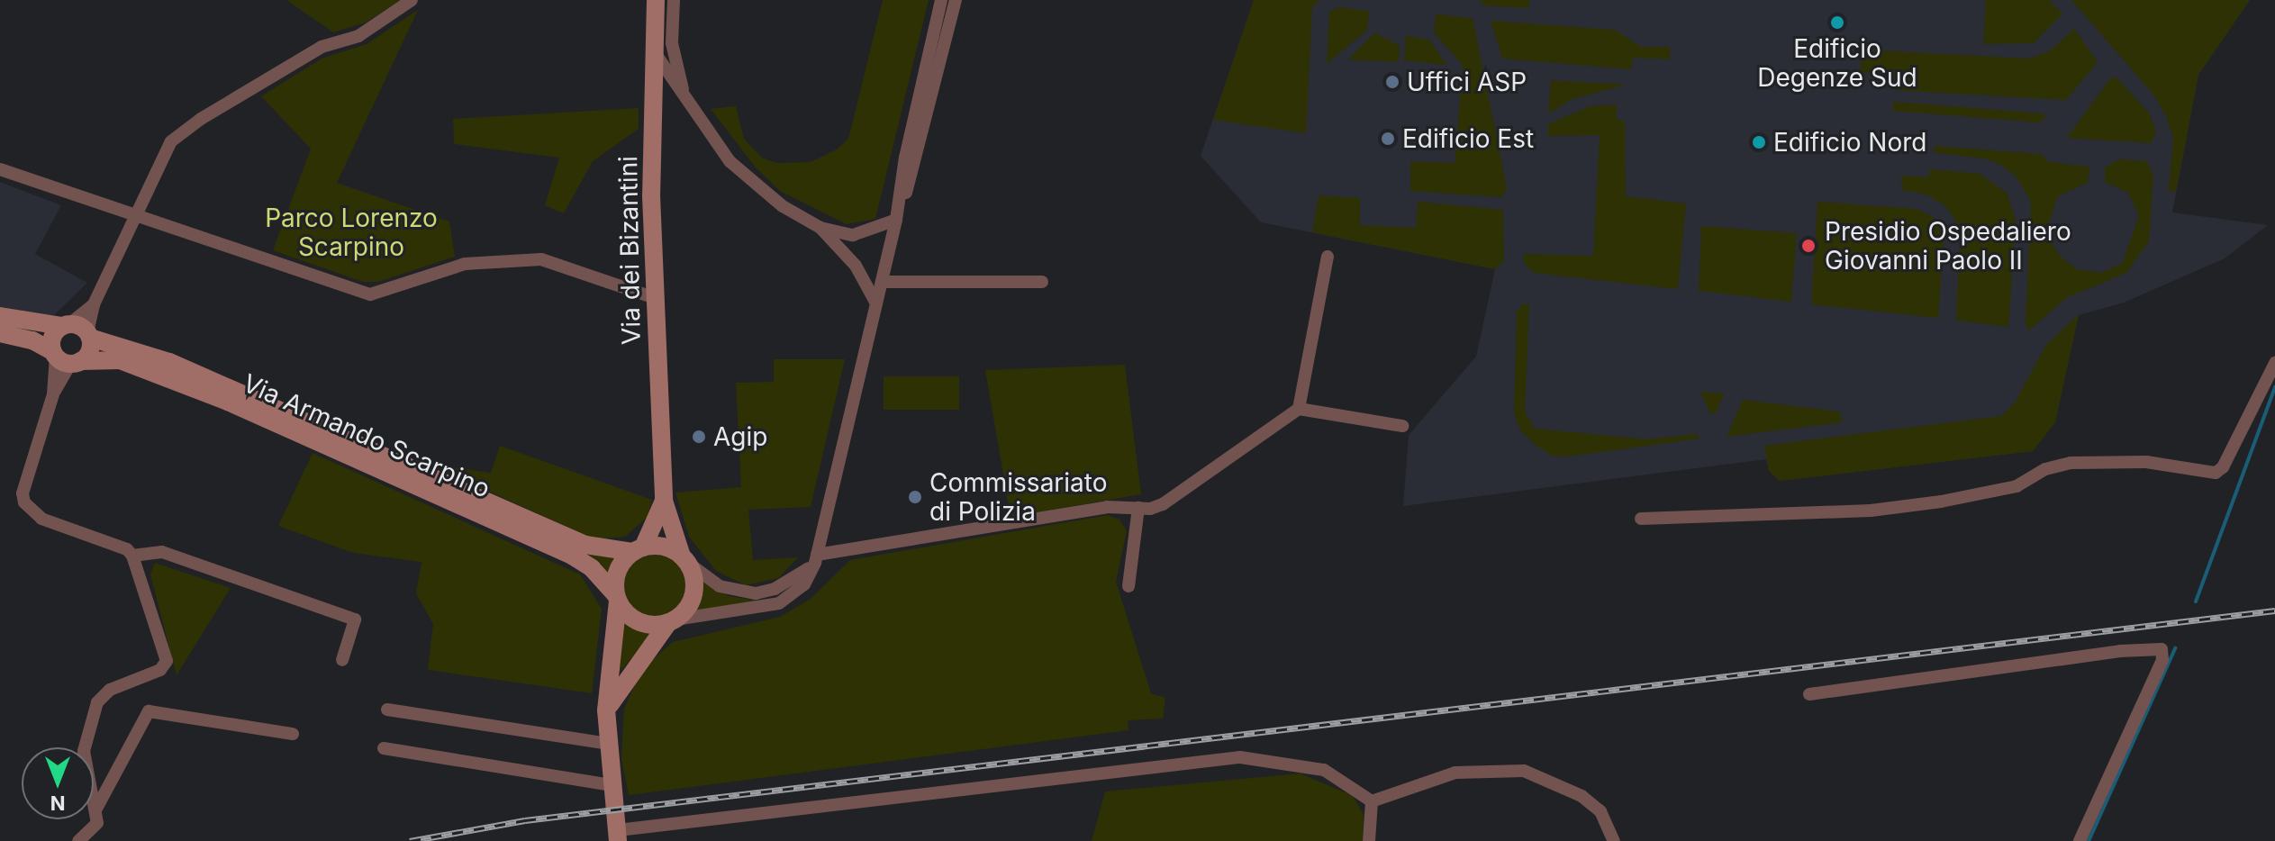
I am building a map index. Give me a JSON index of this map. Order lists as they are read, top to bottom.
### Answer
{
  "streets": {
    "street": ["Via dei Bizantini", "Via Armando Scarpino"]
  },
  "crossings": [
    ["Via dei Bizantini", "Via Armando Scarpino"]
  ],
  "parks": ["Parco Lorenzo Scarpino"],
  "places": [
    "Edificio Degenze Sud",
    "Uffici ASP",
    "Edificio Est",
    "Edificio Nord",
    "Presidio Ospedaliero Giovanni Paolo II",
    "Agip",
    "Commissariato di Polizia"
  ],
  "north": "bottom"
}
